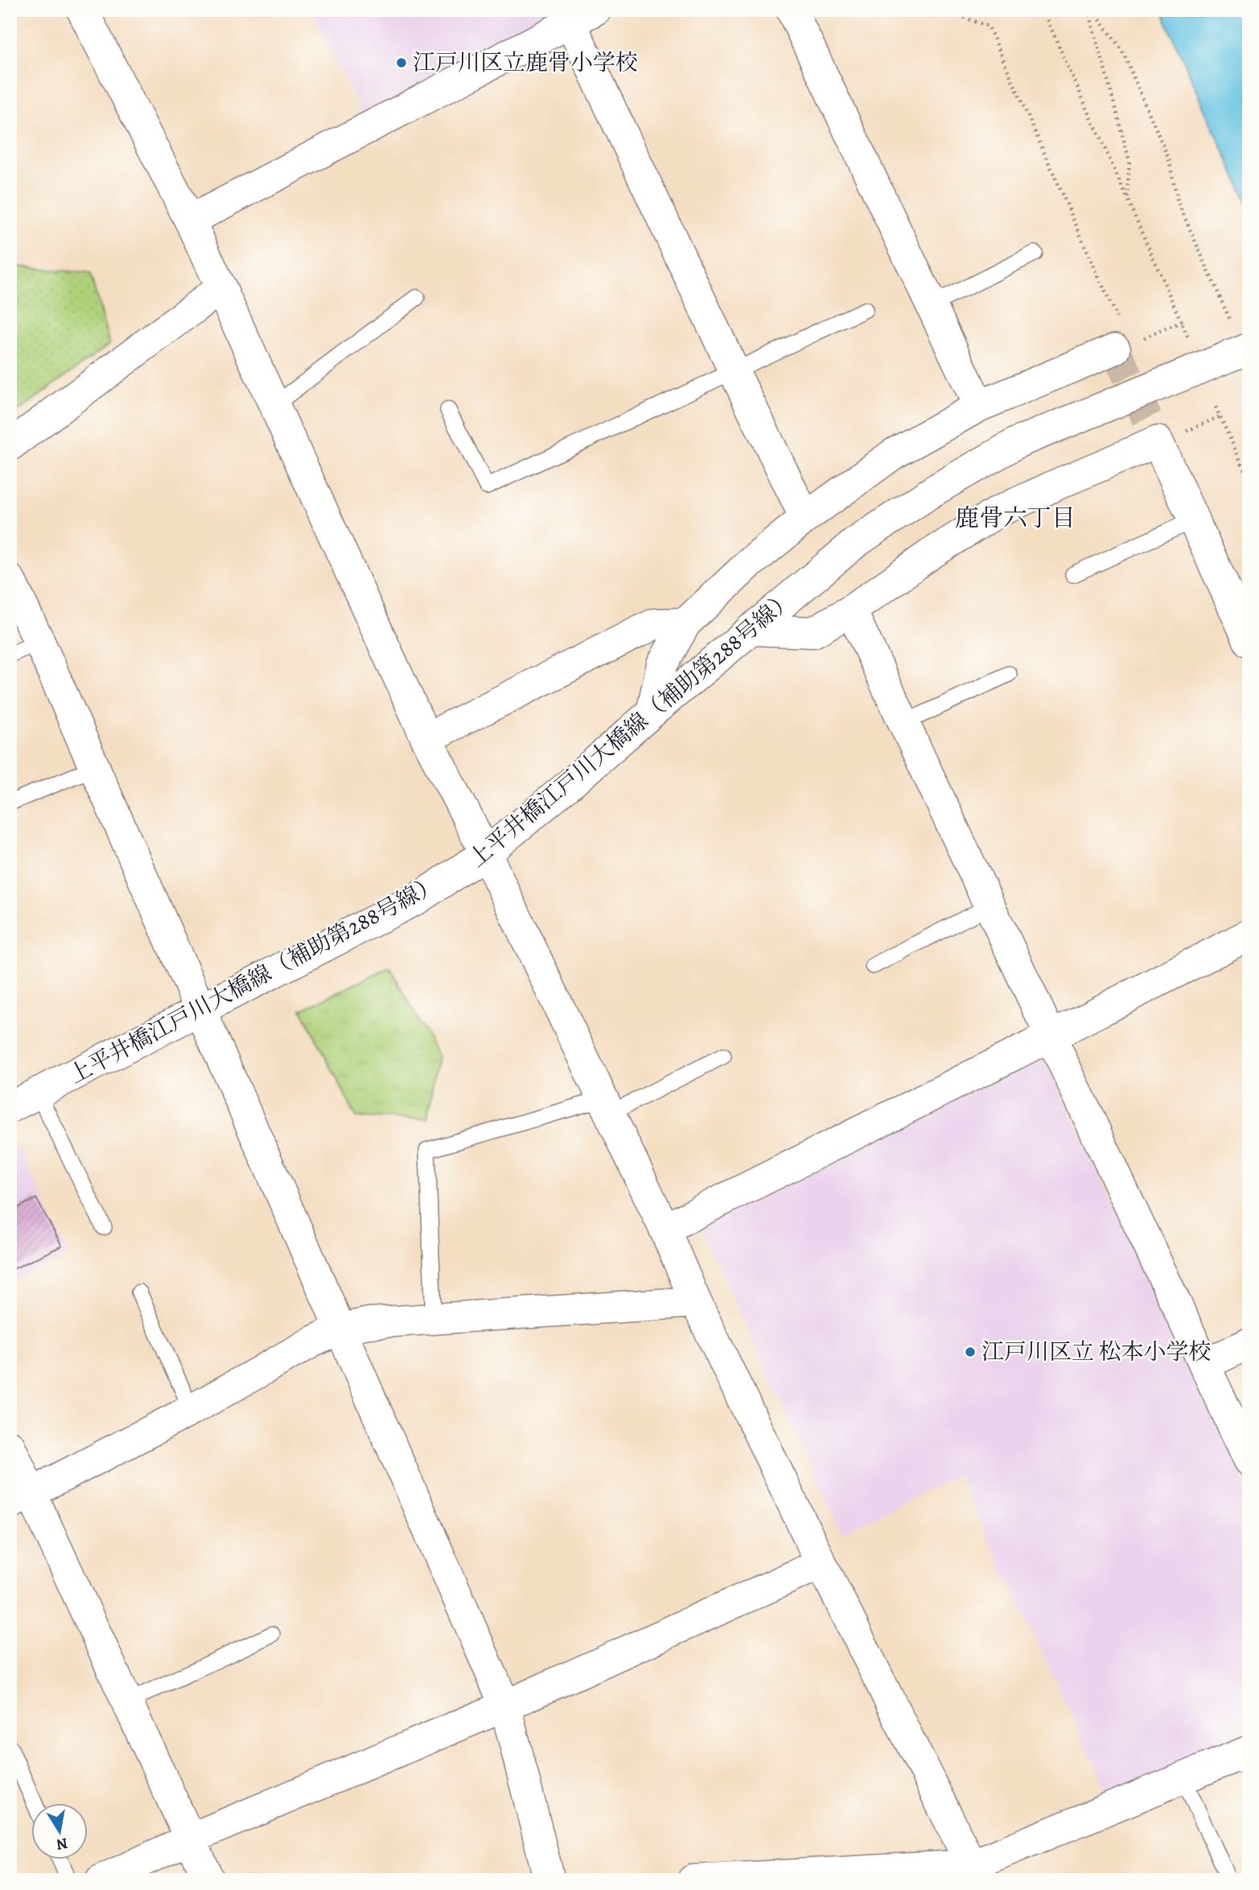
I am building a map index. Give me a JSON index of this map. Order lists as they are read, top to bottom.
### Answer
{
  "streets": {
    "street": ["上平井橋江戸川大橋線（補助第288号線）"]
  },
  "districts": ["鹿骨六丁目"],
  "places": ["江戸川区立鹿骨小学校", "江戸川区立 松本小学校"],
  "north": "bottom"
}
